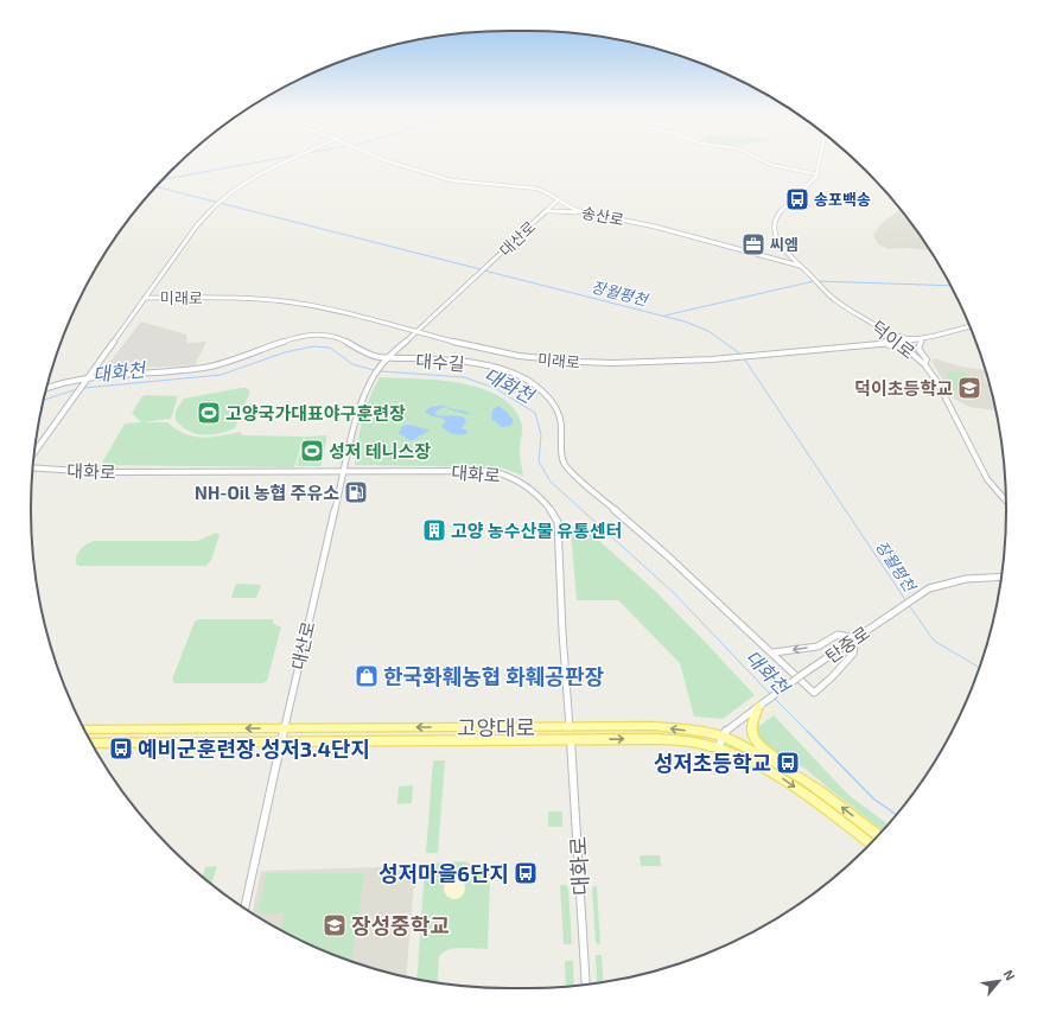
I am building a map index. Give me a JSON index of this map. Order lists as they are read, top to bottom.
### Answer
{
  "streets": {
    "main road": ["고양대로"],
    "street": [
      "송산로",
      "대산로",
      "미래로",
      "덕이로",
      "대수길",
      "대화로",
      "탄중로"
    ]
  },
  "crossings": [
    ["송산로", "대산로"],
    ["송산로", "덕이로"],
    ["대산로", "미래로"],
    ["대산로", "대수길"],
    ["대산로", "대화로"],
    ["대산로", "고양대로"],
    ["미래로", "덕이로"],
    ["대수길", "탄중로"],
    ["대화로", "고양대로"]
  ],
  "water": ["장월평천", "대화천"],
  "places": {
    "bus stop": [
      "송포백송",
      "예비군훈련장.성저3.4단지",
      "성저초등학교",
      "성저마을6단지"
    ],
    "office": ["씨엠"],
    "school or university": ["덕이초등학교", "장성중학교"],
    "sports": ["고양국가대표야구훈련장", "성저 테니스장"],
    "fuel station": ["NH-Oil 농협 주유소"],
    "building": ["고양 농수산물 유통센터"],
    "shop": ["한국화훼농협 화훼공판장"]
  },
  "north": "top right"
}
